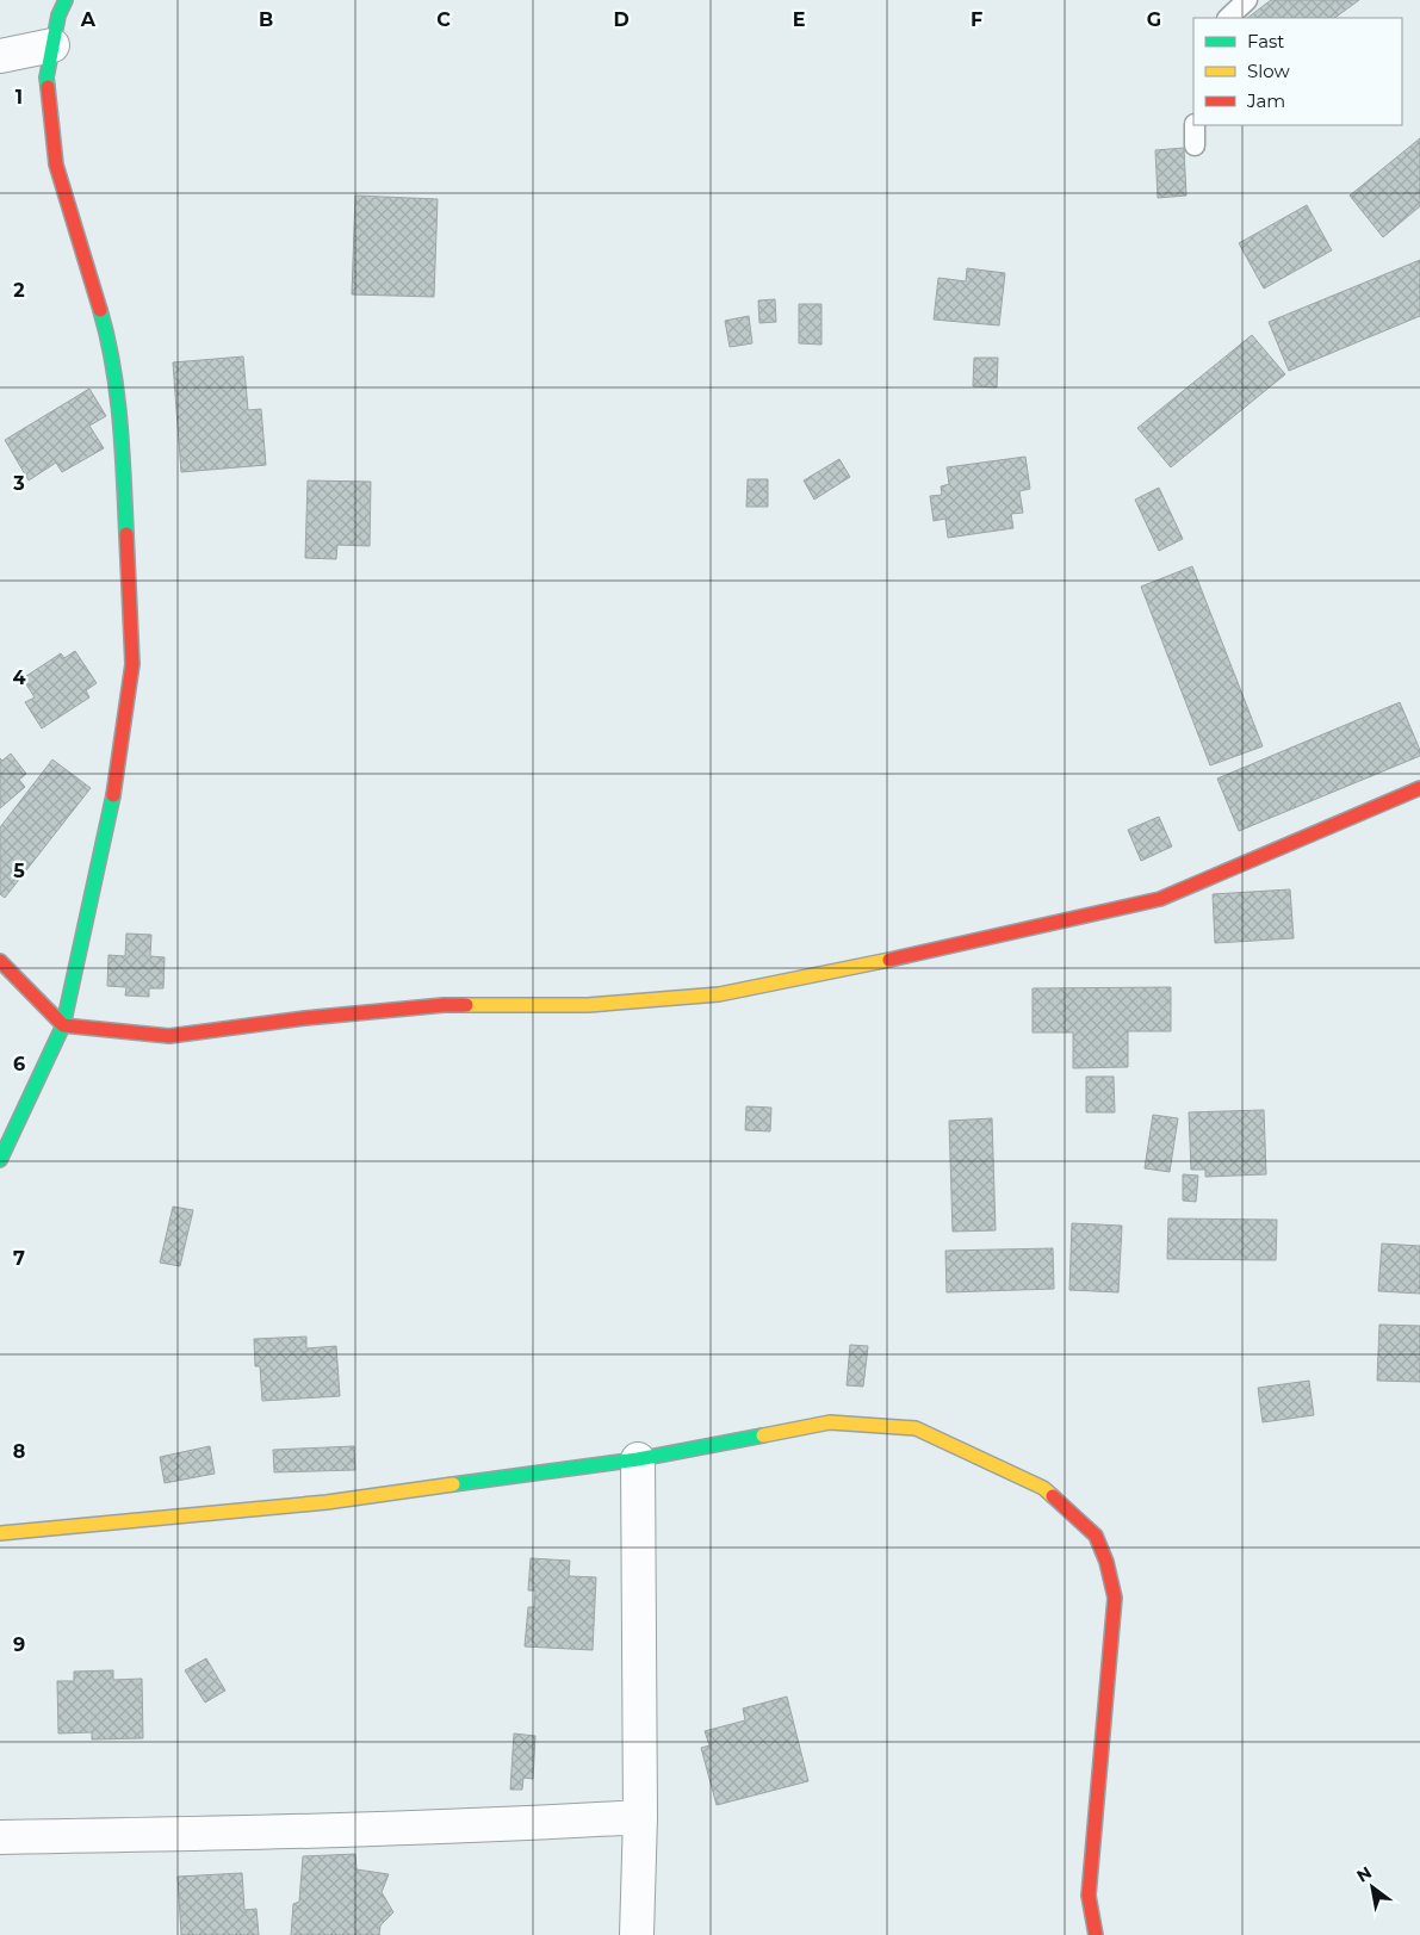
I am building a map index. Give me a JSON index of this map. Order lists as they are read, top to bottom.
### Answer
{
  "legend": ["Fast", "Slow", "Jam"],
  "north": "top left",
  "grid": {
    "columns": [
      "A",
      "B",
      "C",
      "D",
      "E",
      "F",
      "G"
    ],
    "rows": [
      "1",
      "2",
      "3",
      "4",
      "5",
      "6",
      "7",
      "8",
      "9"
    ]
  }
}
